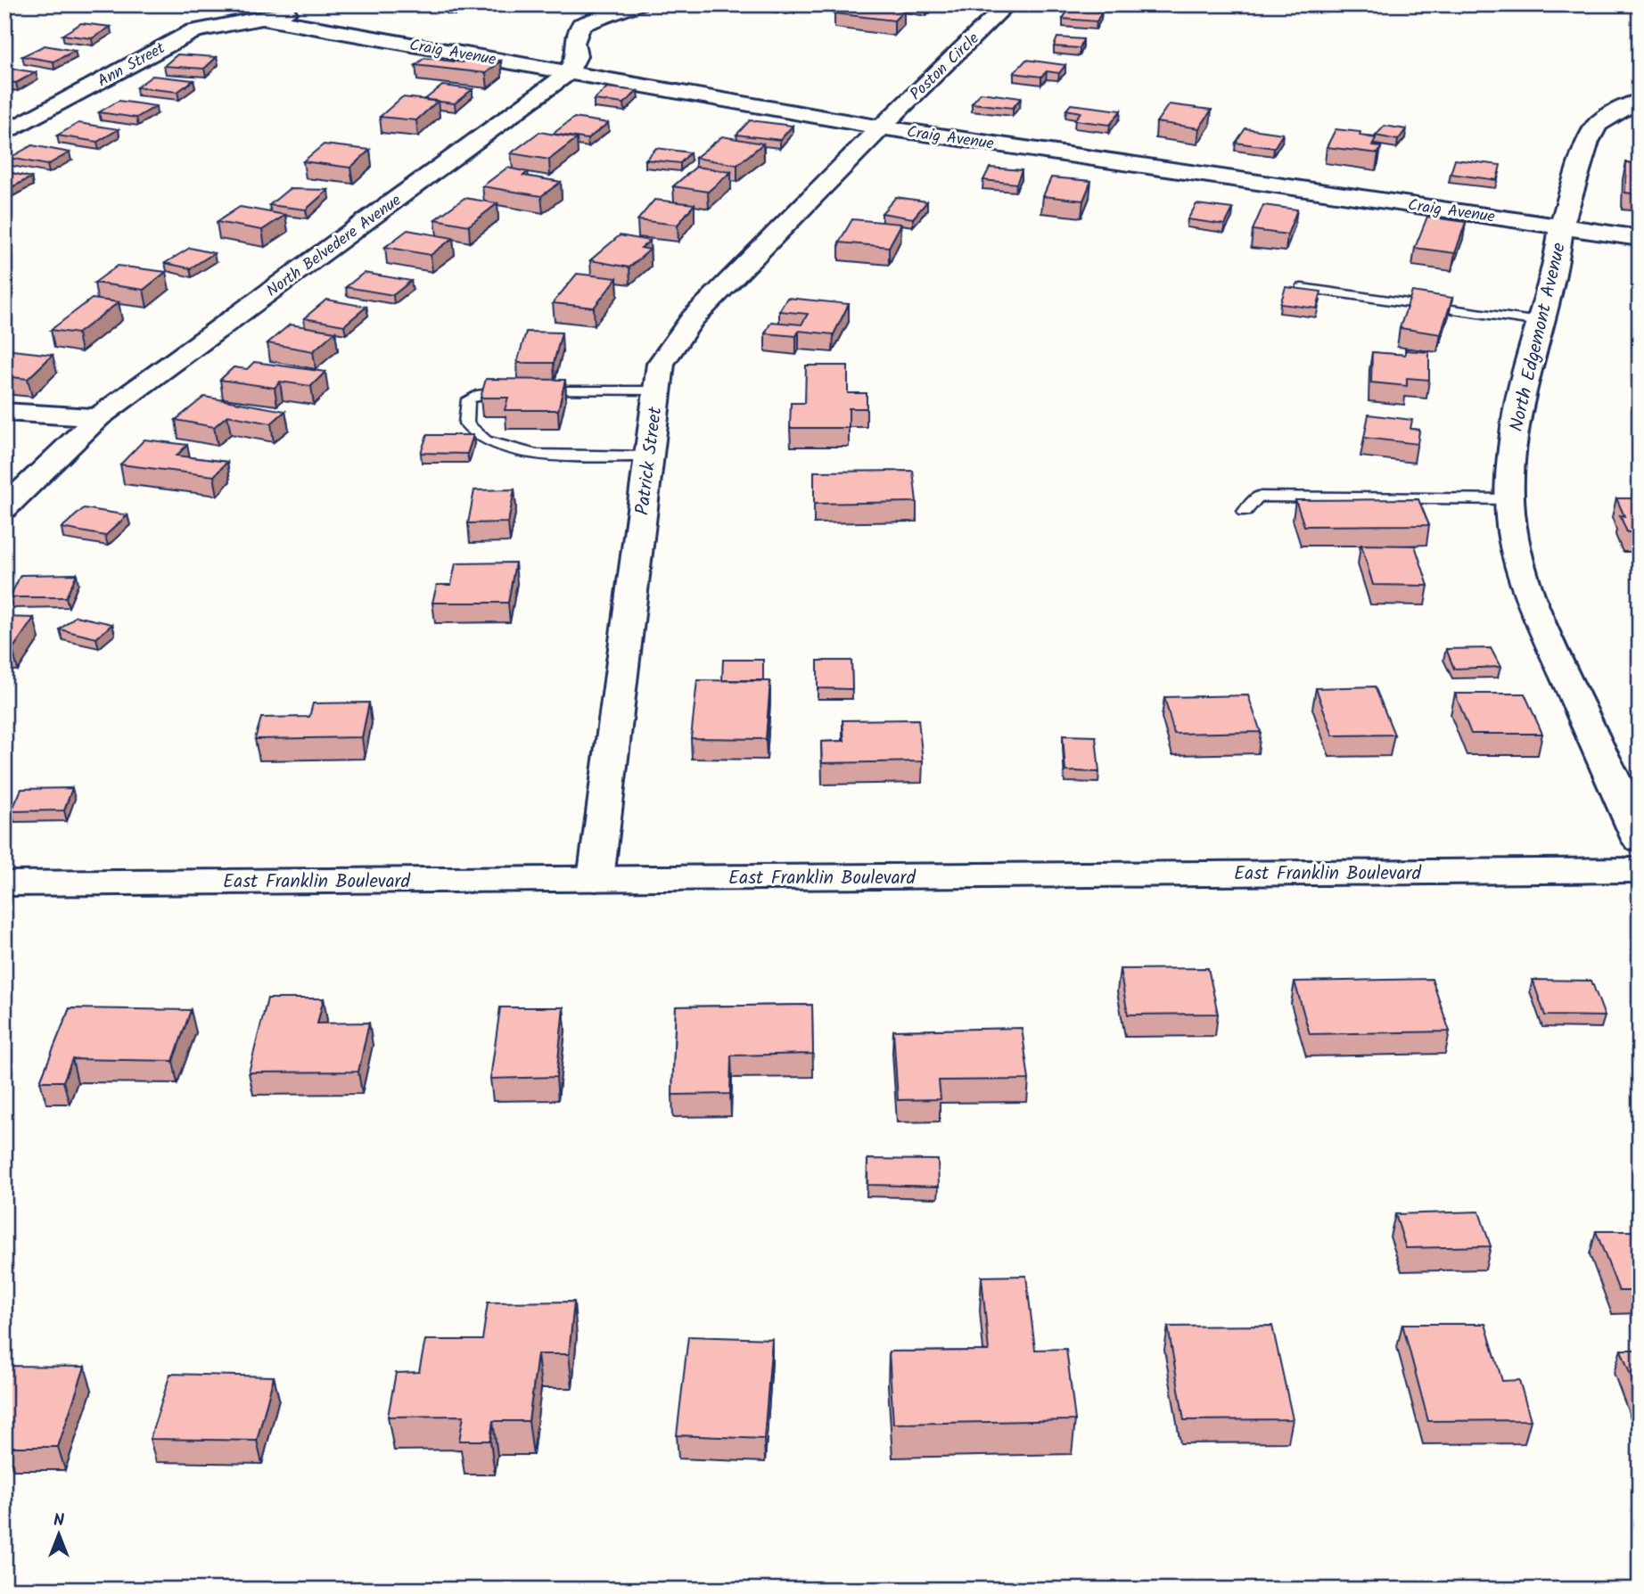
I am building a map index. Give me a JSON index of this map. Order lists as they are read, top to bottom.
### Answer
{
  "streets": {
    "street": [
      "Craig Avenue",
      "Ann Street",
      "Poston Circle",
      "North Belvedere Avenue",
      "North Edgemont Avenue",
      "Patrick Street",
      "East Franklin Boulevard"
    ]
  },
  "crossings": [
    ["Craig Avenue", "Ann Street"],
    ["Craig Avenue", "Poston Circle"],
    ["Craig Avenue", "North Belvedere Avenue"],
    ["Craig Avenue", "North Edgemont Avenue"],
    ["Craig Avenue", "Patrick Street"],
    ["Poston Circle", "Patrick Street"],
    ["Patrick Street", "East Franklin Boulevard"]
  ],
  "north": "top"
}
